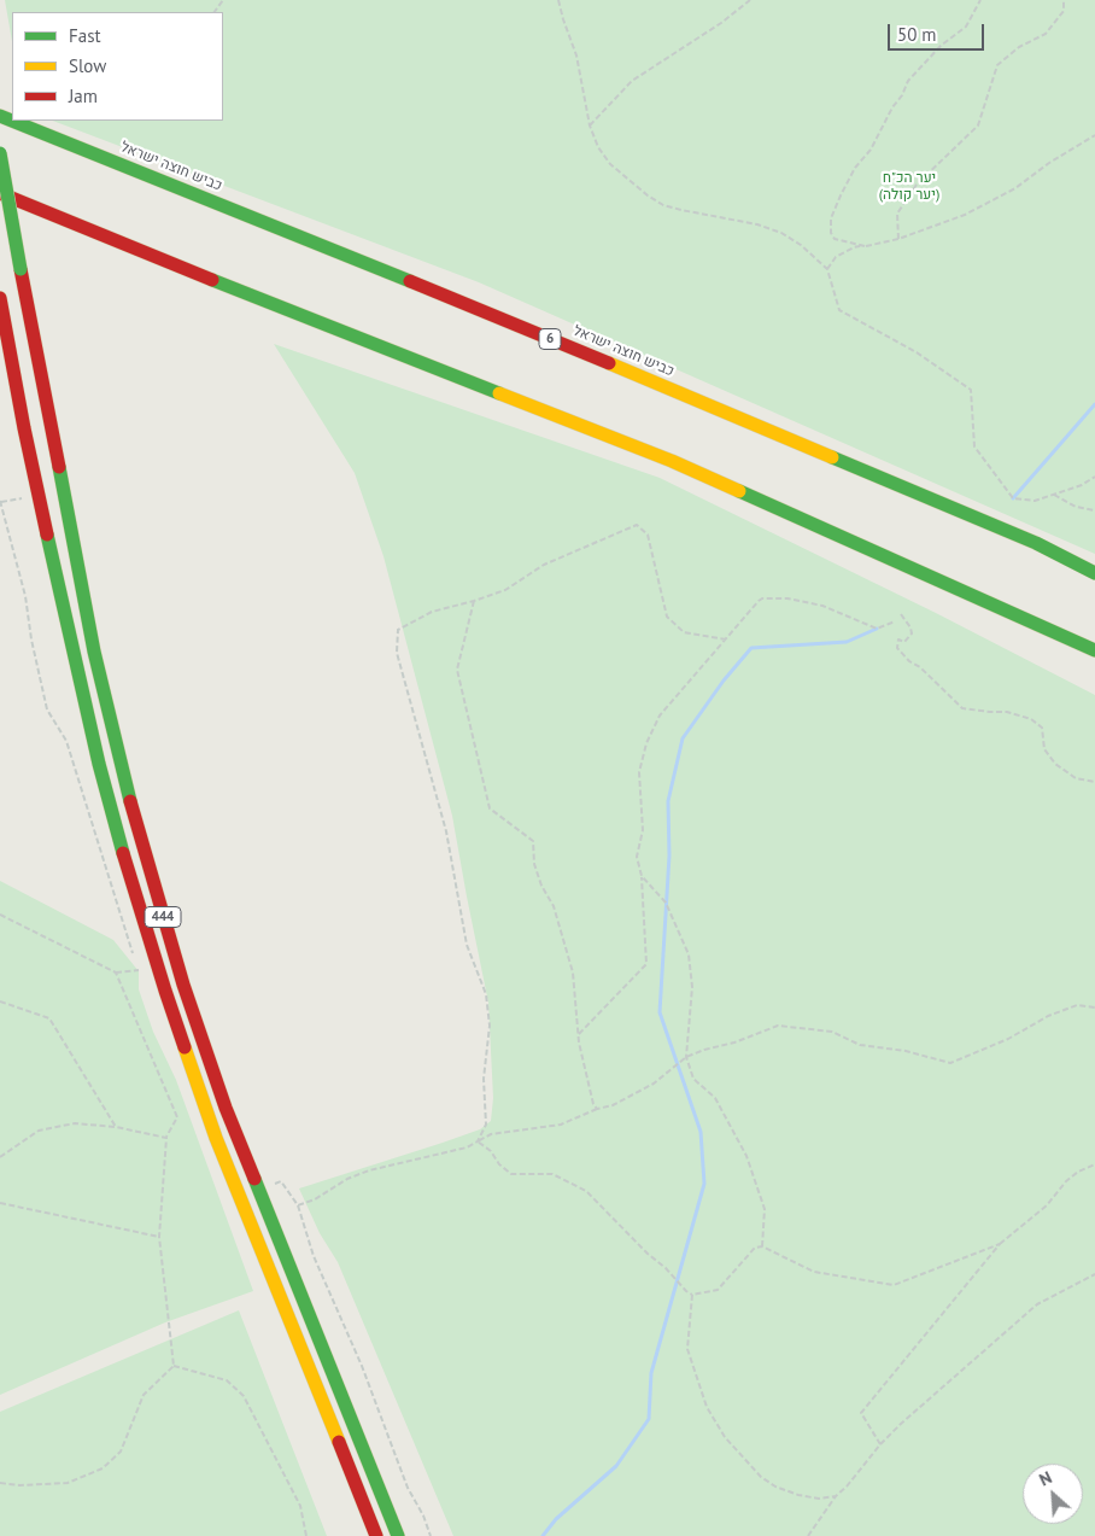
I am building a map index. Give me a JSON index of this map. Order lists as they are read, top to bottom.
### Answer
{
  "streets": {
    "main road": ["כביש חוצה ישראל", "6", "444"]
  },
  "parks": ["יער הכ\"ח (יער קולה)"],
  "legend": ["Fast", "Slow", "Jam"],
  "scale_bar": "50 m",
  "north": "top left"
}
